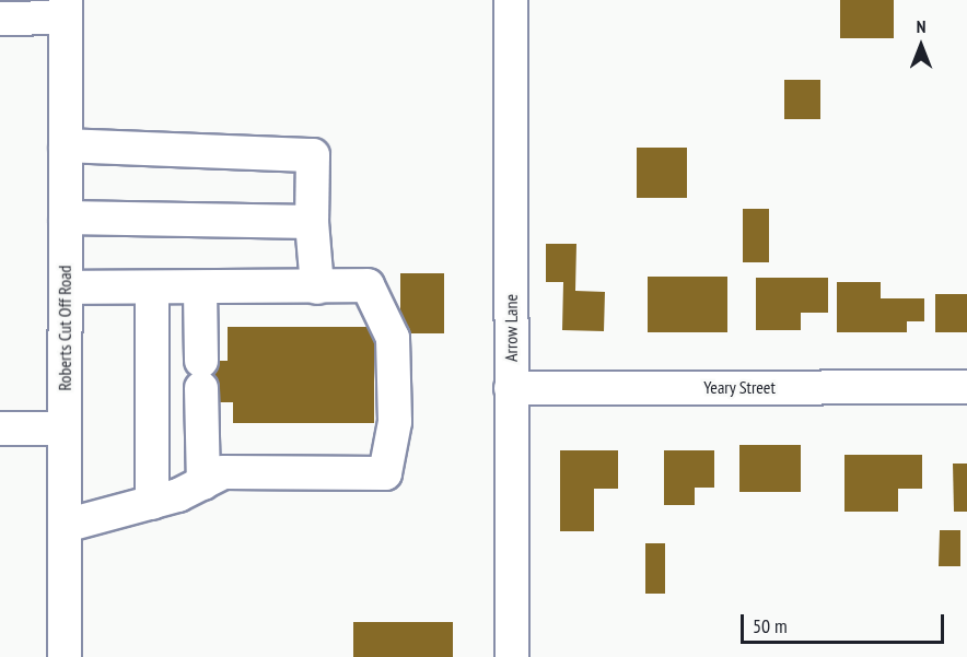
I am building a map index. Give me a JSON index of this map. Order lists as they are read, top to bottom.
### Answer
{
  "streets": {
    "street": ["Roberts Cut Off Road", "Arrow Lane", "Yeary Street"]
  },
  "crossings": [
    ["Arrow Lane", "Yeary Street"]
  ],
  "scale_bar": "50 m",
  "north": "top"
}
